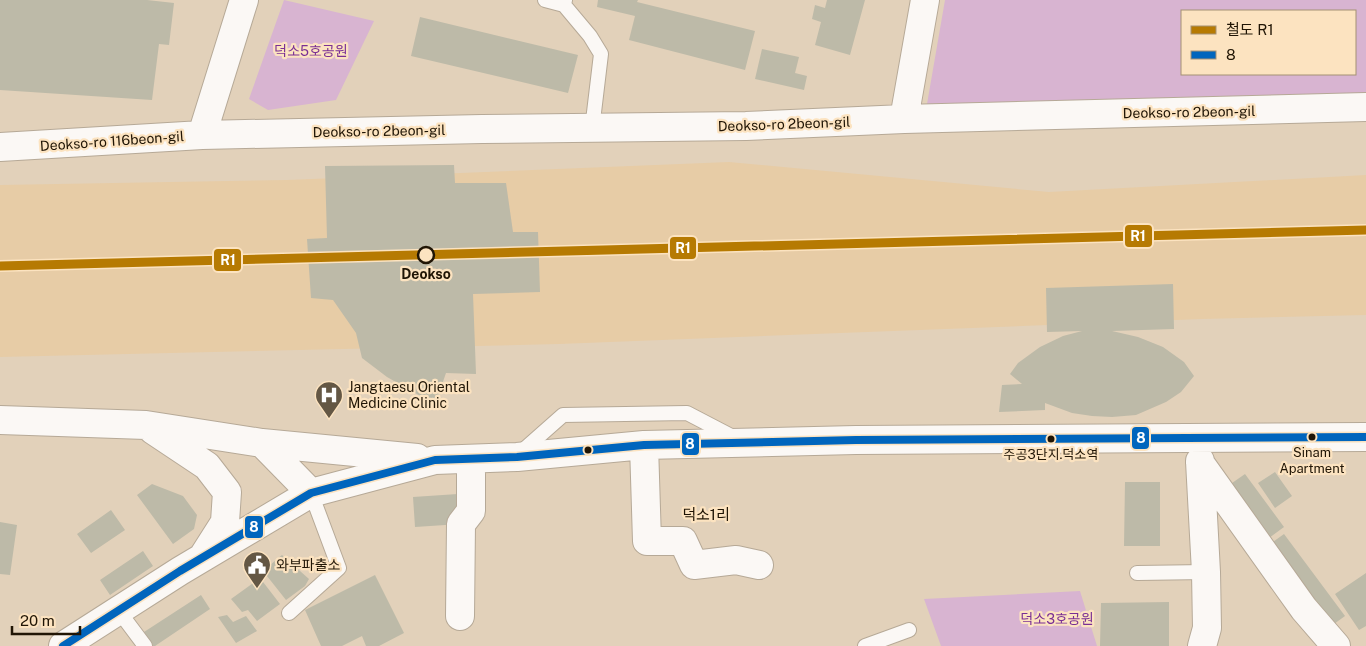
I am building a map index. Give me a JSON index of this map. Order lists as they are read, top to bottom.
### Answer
{
  "streets": {
    "street": ["Deokso-ro 2beon-gil", "Deokso-ro 116beon-gil"]
  },
  "crossings": [
    ["Deokso-ro 2beon-gil", "Deokso-ro 116beon-gil"]
  ],
  "districts": ["덕소1리"],
  "parks": ["덕소5호공원", "덕소3호공원"],
  "places": {
    "other": ["Deokso", "Sinam Apartment", "주공3단지.덕소역"],
    "hospital": ["Jangtaesu Oriental Medicine Clinic"],
    "public building": ["와부파출소"]
  },
  "lines": ["rail line R1", "transit line 8"],
  "legend": ["철도 R1", "8"],
  "scale_bar": "20 m"
}
